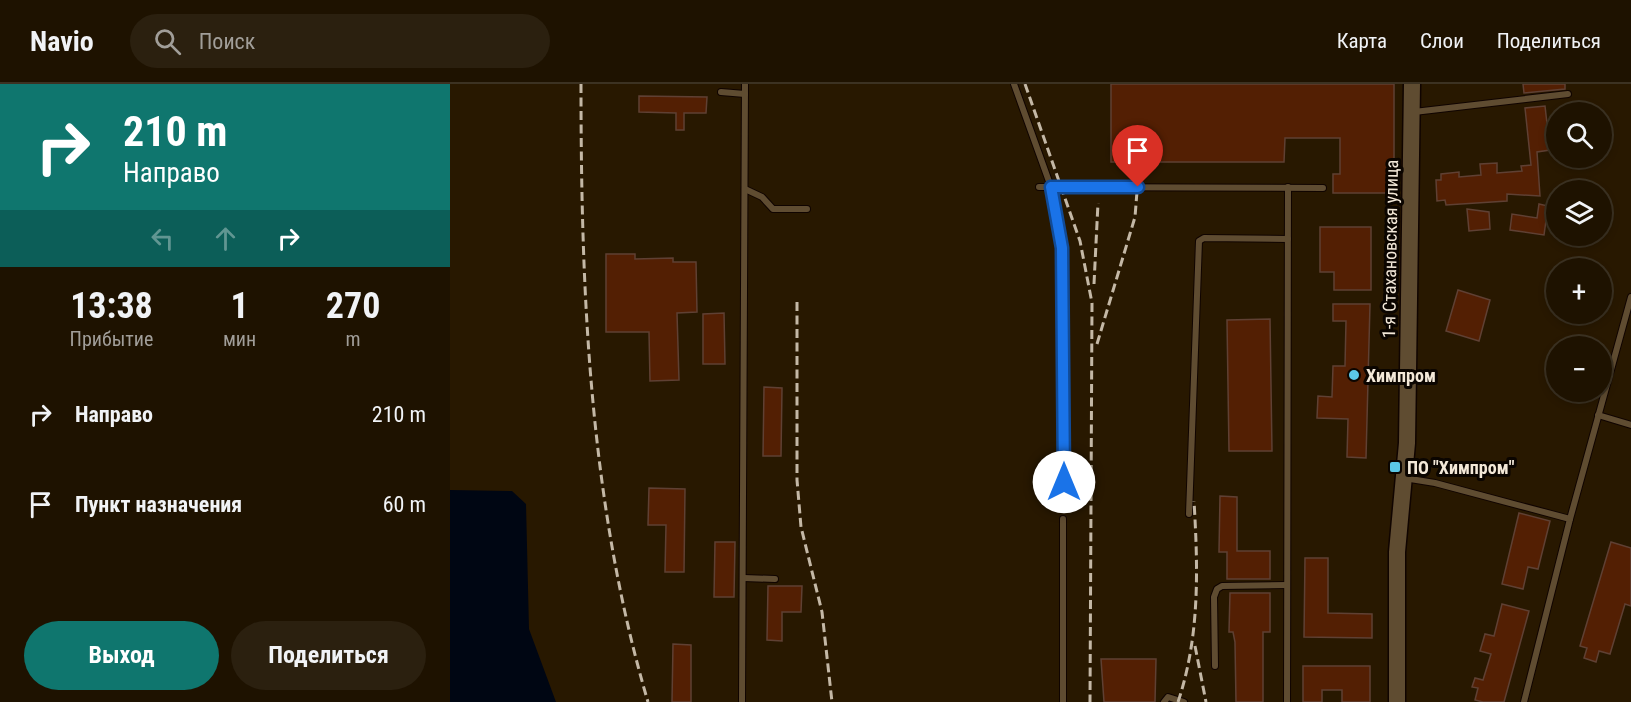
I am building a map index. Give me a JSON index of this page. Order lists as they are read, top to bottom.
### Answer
{
  "streets": {
    "main road": ["1-я Стахановская улица"]
  },
  "places": {
    "other": ["Химпром"],
    "transit": ["ПО \"Химпром\""]
  },
  "page": {
    "header": "Navio",
    "search": "Поиск",
    "nav": ["Карта", "Слои", "Поделиться"],
    "turn": ["210 m", "Направо"],
    "map_buttons": ["+", "−"],
    "eta": [
      "13:38",
      "Прибытие",
      "1",
      "мин",
      "270",
      "m"
    ],
    "list": [
      {
        "name": "Направо",
        "value": "210 m"
      },
      {
        "name": "Пункт назначения",
        "value": "60 m"
      }
    ],
    "buttons": ["Выход", "Поделиться"]
  }
}
